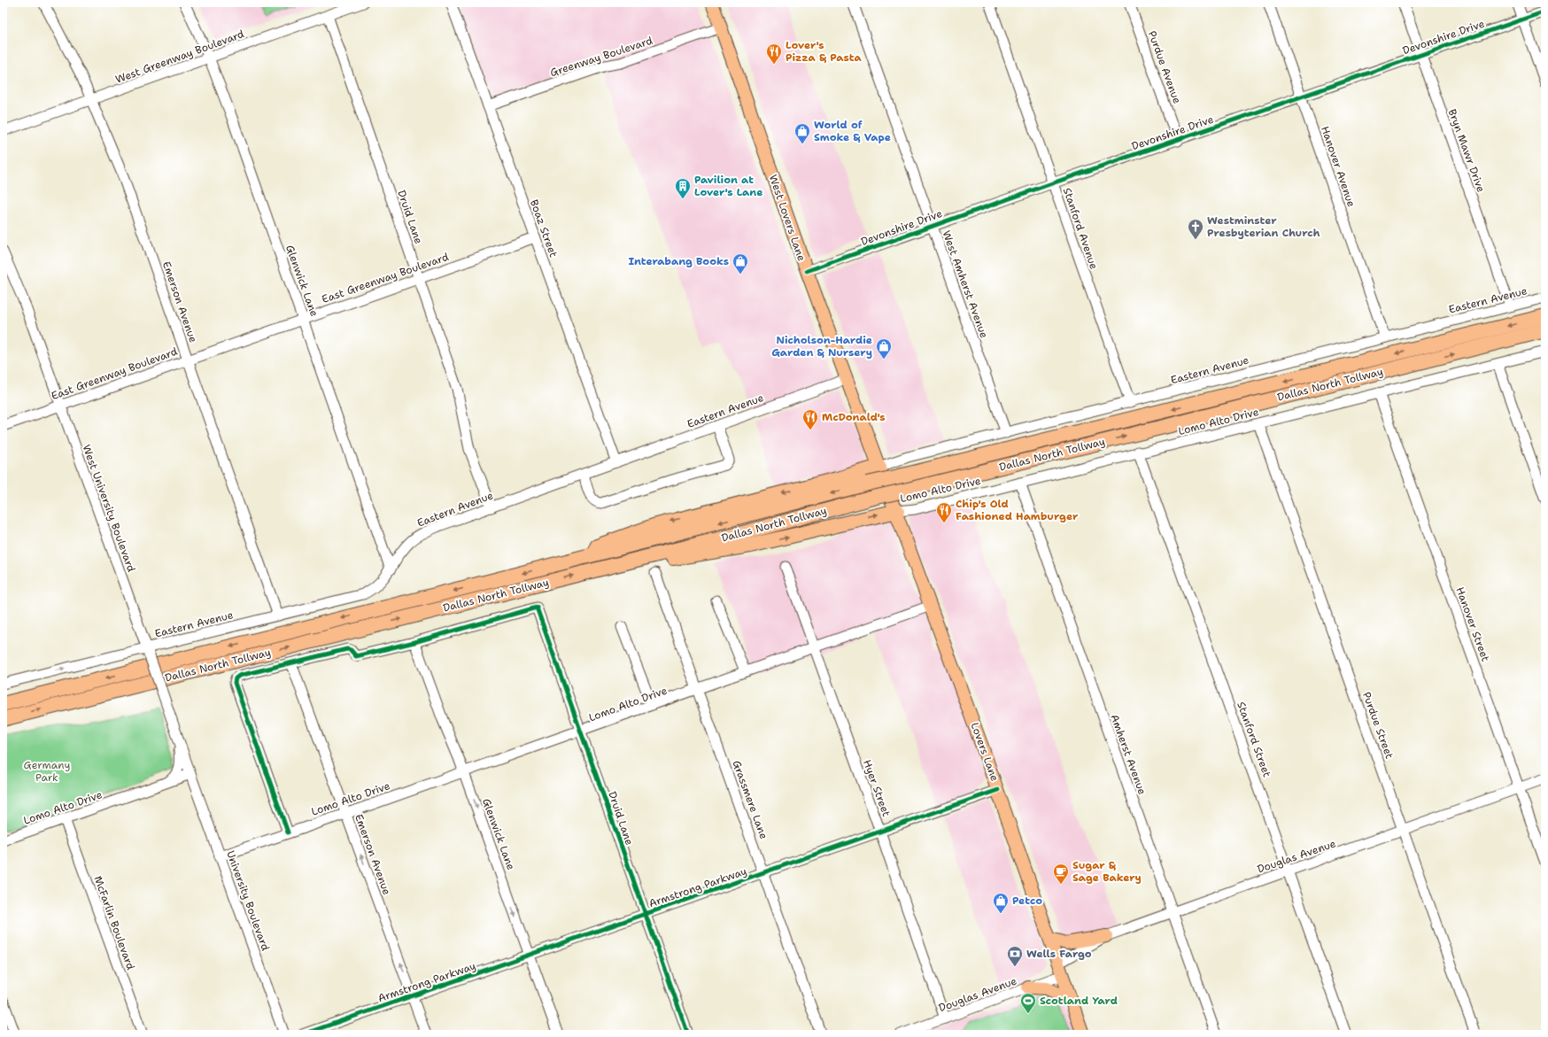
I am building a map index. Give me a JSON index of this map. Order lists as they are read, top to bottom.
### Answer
{
  "streets": {
    "highway": ["Dallas North Tollway"],
    "main road": ["West Lovers Lane", "Lovers Lane"],
    "street": [
      "Devonshire Drive",
      "West Greenway Boulevard",
      "Greenway Boulevard",
      "Purdue Avenue",
      "Bryn Mawr Drive",
      "Hanover Avenue",
      "Druid Lane",
      "Boaz Street",
      "Stanford Avenue",
      "East Greenway Boulevard",
      "Glenwick Lane",
      "West Amherst Avenue",
      "Eastern Avenue",
      "Emerson Avenue",
      "Lomo Alto Drive",
      "West University Boulevard",
      "Hanover Street",
      "Purdue Street",
      "Stanford Street",
      "Amherst Avenue",
      "Hyer Street",
      "Grassmere Lane",
      "Douglas Avenue",
      "Armstrong Parkway",
      "University Boulevard",
      "McFarlin Boulevard"
    ]
  },
  "crossings": [
    ["Devonshire Drive", "Purdue Avenue"],
    ["Devonshire Drive", "Bryn Mawr Drive"],
    ["Devonshire Drive", "Hanover Avenue"],
    ["Devonshire Drive", "West Lovers Lane"],
    ["Devonshire Drive", "Stanford Avenue"],
    ["Devonshire Drive", "West Amherst Avenue"],
    ["West Greenway Boulevard", "Druid Lane"],
    ["West Greenway Boulevard", "Glenwick Lane"],
    ["West Greenway Boulevard", "Emerson Avenue"],
    ["Greenway Boulevard", "West Lovers Lane"],
    ["Greenway Boulevard", "Boaz Street"],
    ["Bryn Mawr Drive", "Eastern Avenue"],
    ["Hanover Avenue", "Eastern Avenue"],
    ["Druid Lane", "East Greenway Boulevard"],
    ["Druid Lane", "Glenwick Lane"],
    ["Druid Lane", "Eastern Avenue"],
    ["Druid Lane", "Lomo Alto Drive"],
    ["Druid Lane", "Armstrong Parkway"],
    ["West Lovers Lane", "Eastern Avenue"],
    ["West Lovers Lane", "Lomo Alto Drive"],
    ["West Lovers Lane", "Lovers Lane"],
    ["Boaz Street", "East Greenway Boulevard"],
    ["Boaz Street", "Eastern Avenue"],
    ["Stanford Avenue", "Eastern Avenue"],
    ["East Greenway Boulevard", "Glenwick Lane"],
    ["East Greenway Boulevard", "Emerson Avenue"],
    ["East Greenway Boulevard", "West University Boulevard"],
    ["Glenwick Lane", "Eastern Avenue"],
    ["Glenwick Lane", "Lomo Alto Drive"],
    ["Glenwick Lane", "Armstrong Parkway"],
    ["West Amherst Avenue", "Eastern Avenue"],
    ["Eastern Avenue", "Emerson Avenue"],
    ["Eastern Avenue", "West University Boulevard"],
    ["Emerson Avenue", "Lomo Alto Drive"],
    ["Emerson Avenue", "Armstrong Parkway"],
    ["Lomo Alto Drive", "West University Boulevard"],
    ["Lomo Alto Drive", "Hanover Street"],
    ["Lomo Alto Drive", "Purdue Street"],
    ["Lomo Alto Drive", "Stanford Street"],
    ["Lomo Alto Drive", "Lovers Lane"],
    ["Lomo Alto Drive", "Amherst Avenue"],
    ["Lomo Alto Drive", "Hyer Street"],
    ["Lomo Alto Drive", "Grassmere Lane"],
    ["Lomo Alto Drive", "University Boulevard"],
    ["Lomo Alto Drive", "McFarlin Boulevard"],
    ["West University Boulevard", "University Boulevard"],
    ["Hanover Street", "Douglas Avenue"],
    ["Purdue Street", "Douglas Avenue"],
    ["Stanford Street", "Douglas Avenue"],
    ["Lovers Lane", "Douglas Avenue"],
    ["Lovers Lane", "Armstrong Parkway"],
    ["Amherst Avenue", "Douglas Avenue"],
    ["Hyer Street", "Douglas Avenue"],
    ["Hyer Street", "Armstrong Parkway"],
    ["Grassmere Lane", "Armstrong Parkway"]
  ],
  "parks": ["Germany Park"],
  "places": {
    "restaurant": ["Lover's Pizza & Pasta", "McDonald's", "Chip's Old Fashioned Hamburger"],
    "shop": [
      "World of Smoke & Vape",
      "Interabang Books",
      "Nicholson-Hardie Garden & Nursery",
      "Petco"
    ],
    "building": ["Pavilion at Lover's Lane"],
    "church": ["Westminster Presbyterian Church"],
    "cafe": ["Sugar & Sage Bakery"],
    "bank": ["Wells Fargo"],
    "sports": ["Scotland Yard"]
  }
}
